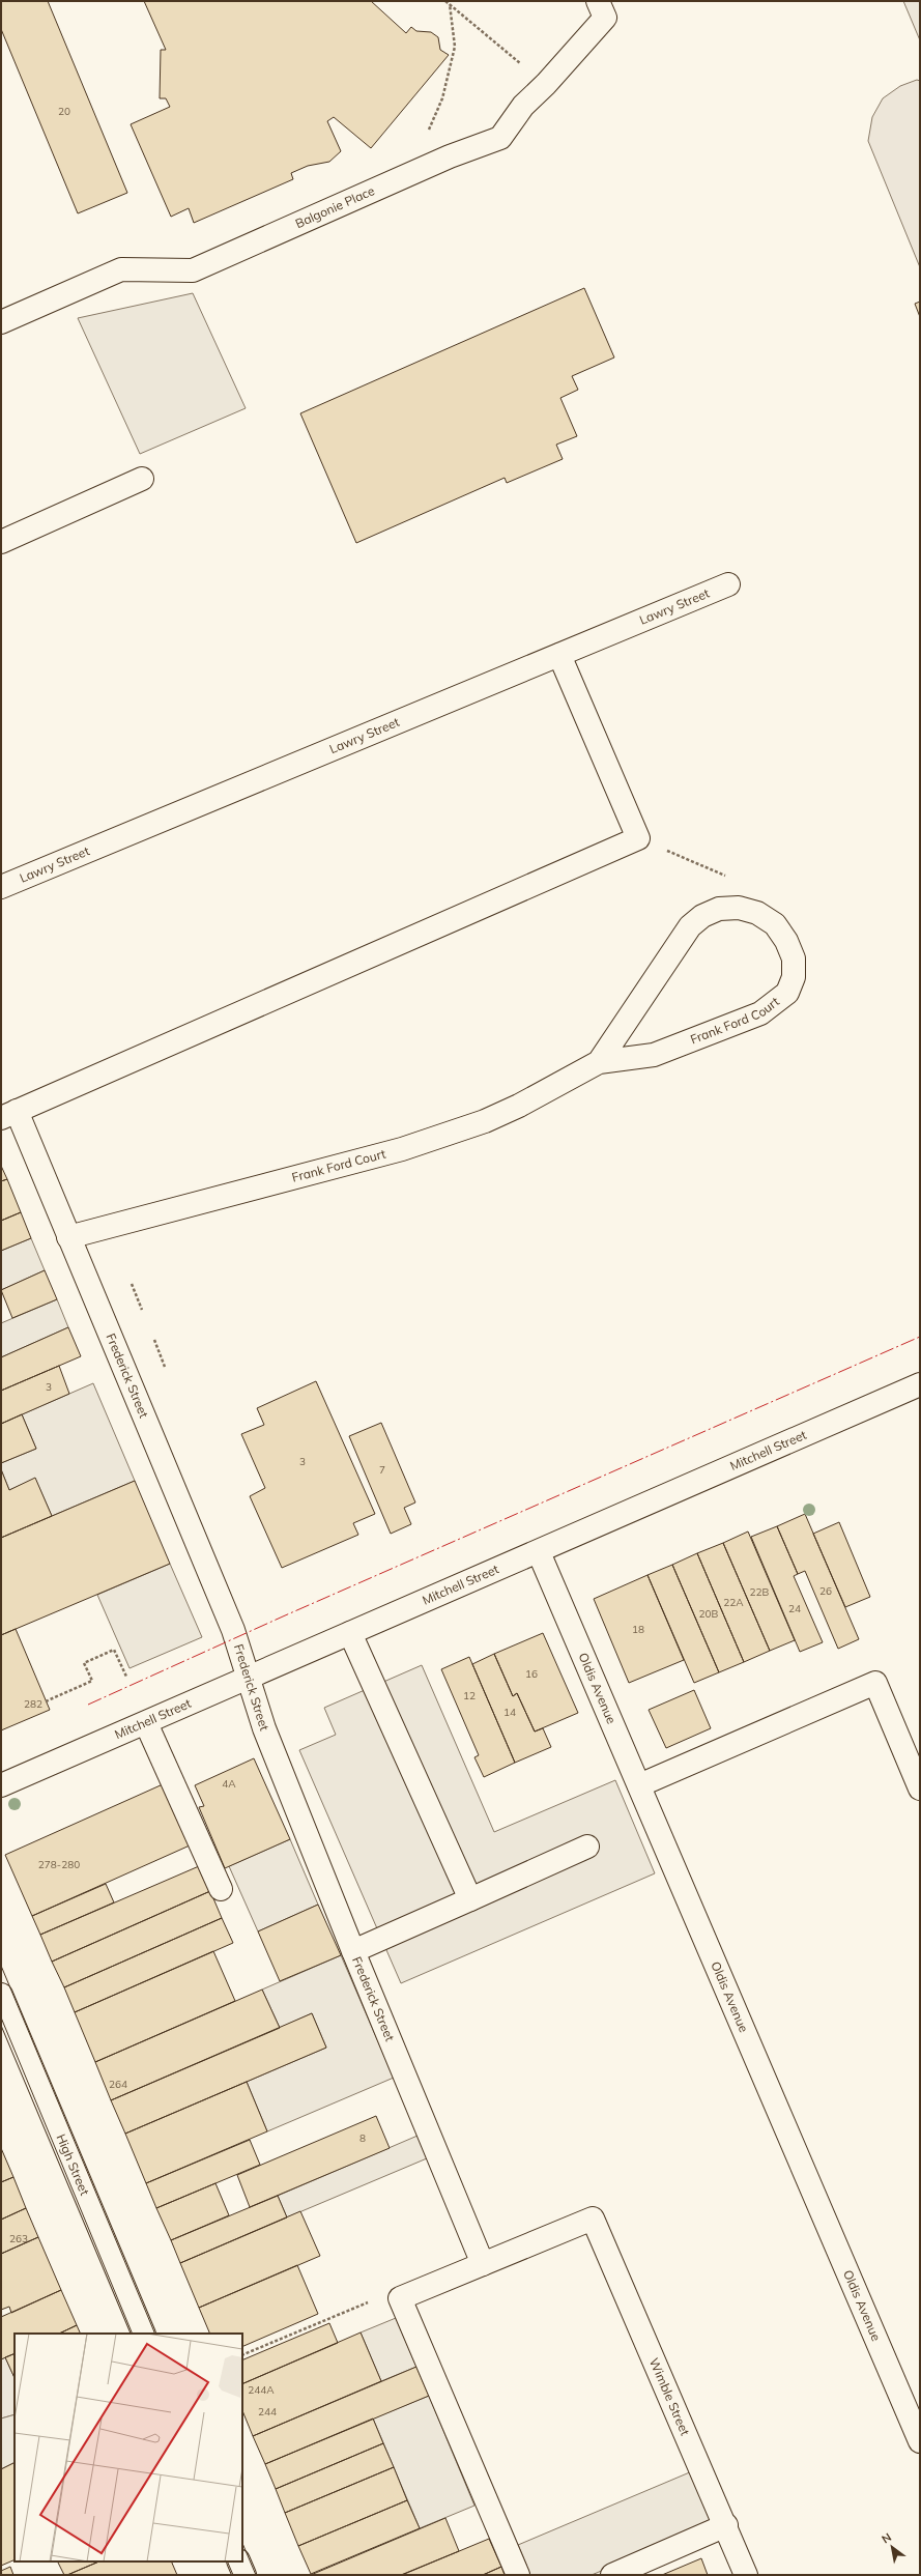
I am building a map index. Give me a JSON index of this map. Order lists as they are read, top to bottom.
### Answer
{
  "streets": {
    "street": [
      "Balgonie Place",
      "Lawry Street",
      "Frank Ford Court",
      "Frederick Street",
      "Mitchell Street",
      "Oldis Avenue",
      "High Street",
      "Wimble Street"
    ]
  },
  "crossings": [
    ["Frank Ford Court", "Frederick Street"],
    ["Frederick Street", "Mitchell Street"],
    ["Frederick Street", "Wimble Street"],
    ["Mitchell Street", "Oldis Avenue"]
  ],
  "house_numbers": [
    "20",
    "3",
    "3",
    "7",
    "26",
    "22B",
    "22A",
    "24",
    "20B",
    "18",
    "16",
    "12",
    "282",
    "14",
    "4A",
    "278-280",
    "264",
    "8",
    "263",
    "244A",
    "244"
  ],
  "north": "top left"
}
